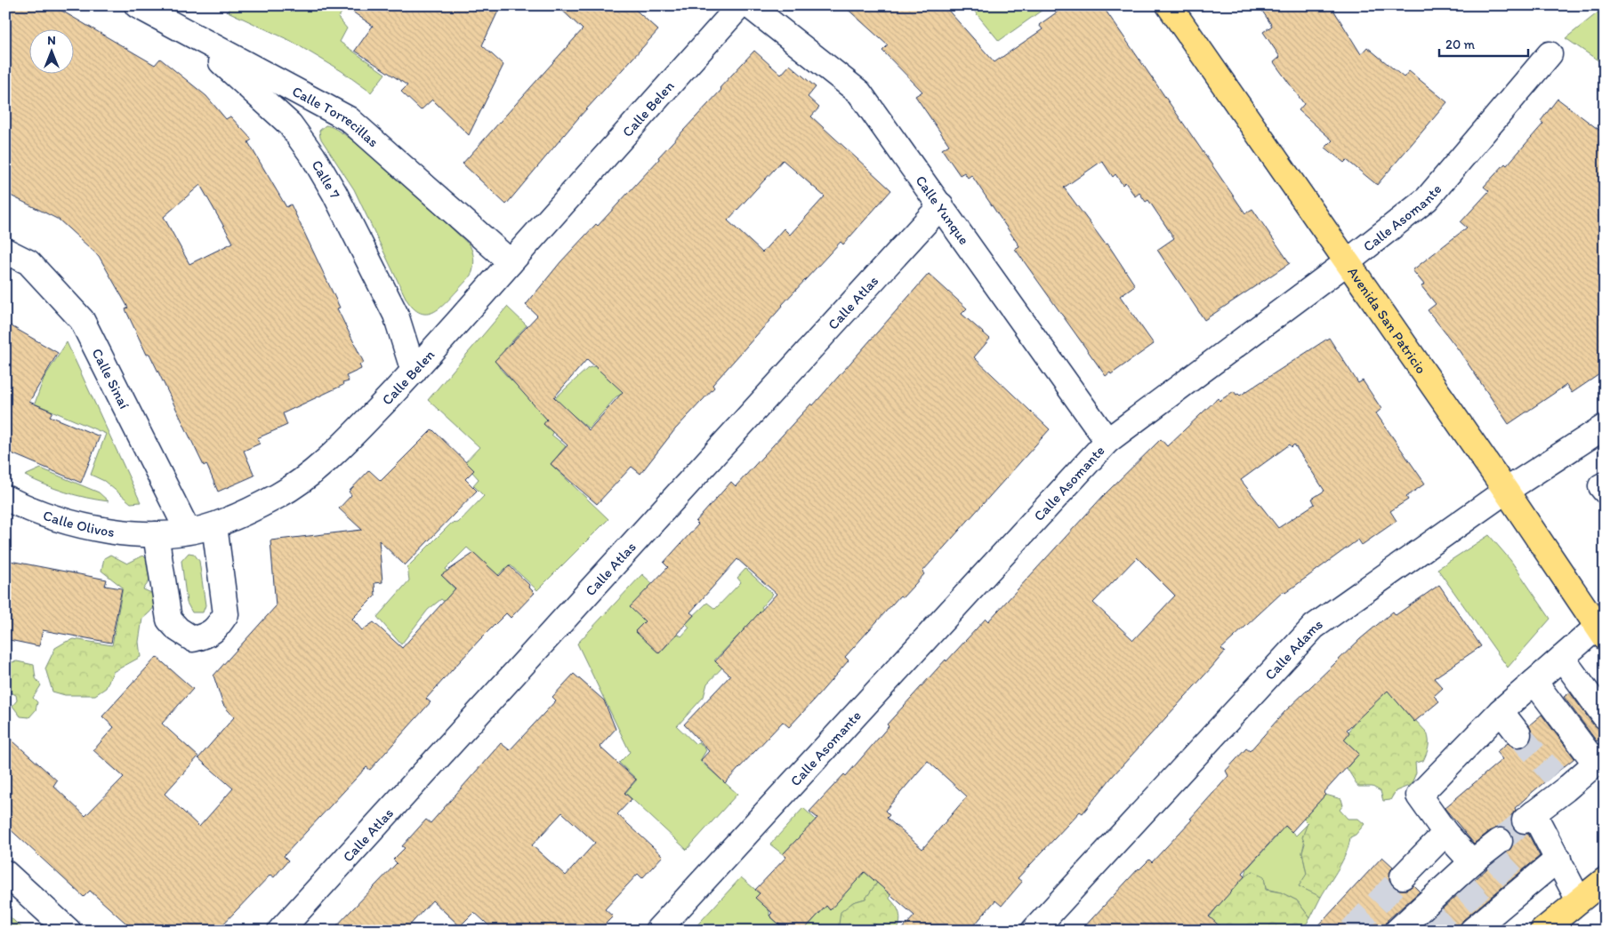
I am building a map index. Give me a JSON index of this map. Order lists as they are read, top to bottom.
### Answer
{
  "streets": {
    "main road": ["Avenida San Patricio"],
    "street": [
      "Calle Belen",
      "Calle Torrecillas",
      "Calle 7",
      "Calle Yunque",
      "Calle Asomante",
      "Calle Atlas",
      "Calle Sinaí",
      "Calle Olivos",
      "Calle Adams"
    ]
  },
  "crossings": [
    ["Calle Belen", "Calle Torrecillas"],
    ["Calle Belen", "Calle 7"],
    ["Calle Belen", "Calle Sinaí"],
    ["Calle Belen", "Calle Olivos"],
    ["Calle Torrecillas", "Calle 7"],
    ["Calle Yunque", "Calle Asomante"],
    ["Calle Yunque", "Calle Atlas"],
    ["Calle Asomante", "Avenida San Patricio"],
    ["Avenida San Patricio", "Calle Adams"],
    ["Calle Sinaí", "Calle Olivos"]
  ],
  "scale_bar": "20 m",
  "north": "top"
}
